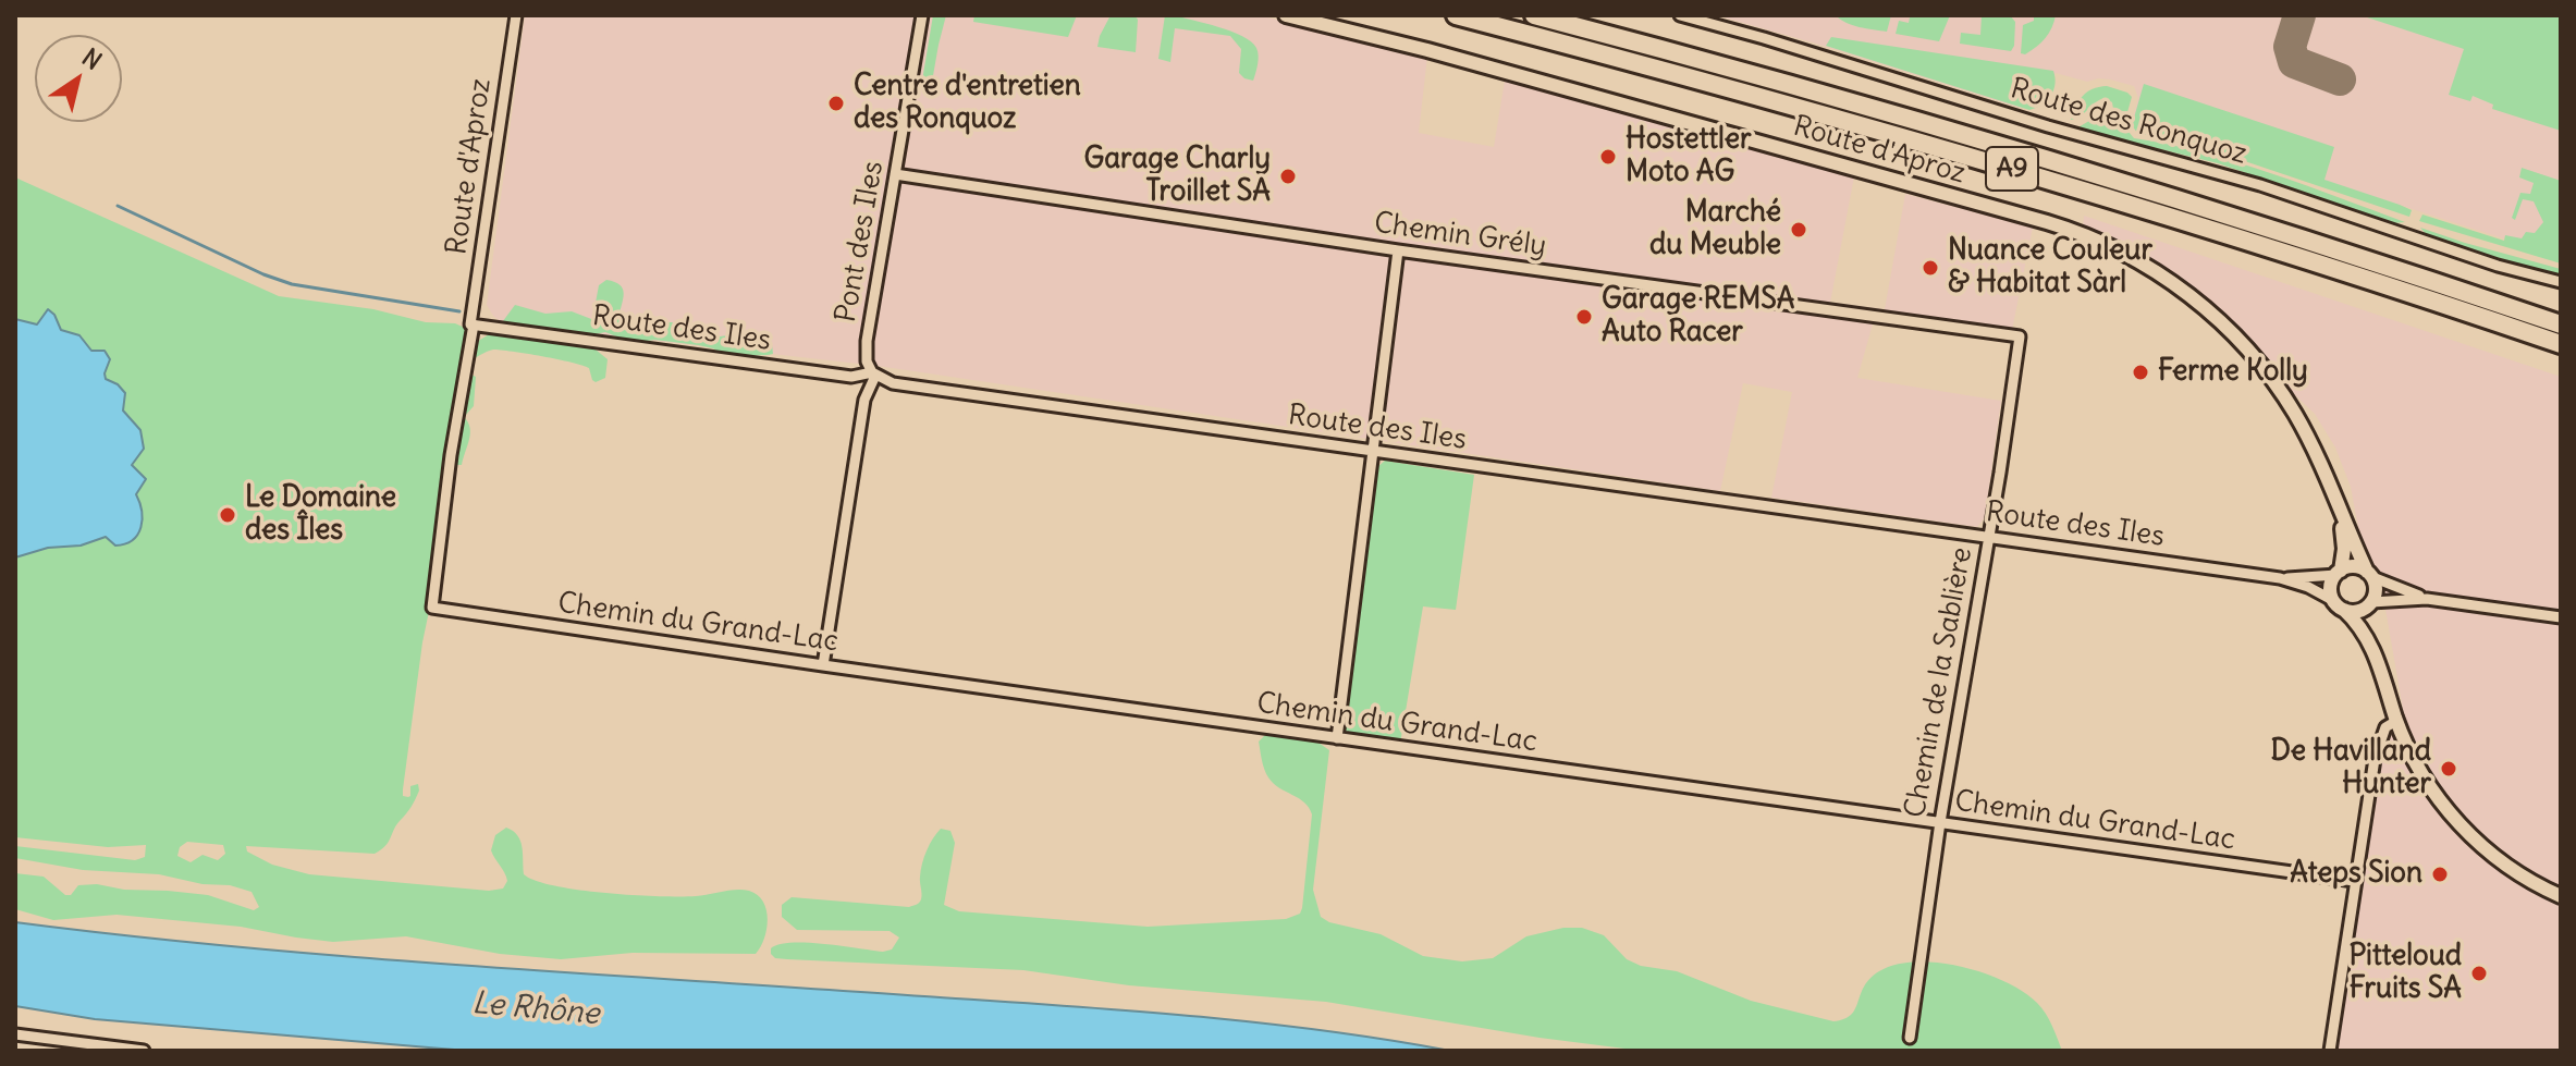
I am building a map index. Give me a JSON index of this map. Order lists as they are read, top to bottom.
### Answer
{
  "streets": {
    "highway": ["A9"],
    "street": [
      "Route des Ronquoz",
      "Route d'Aproz",
      "Chemin Grély",
      "Pont des Iles",
      "Route des Iles",
      "Chemin du Grand-Lac",
      "Chemin de la Sablière"
    ]
  },
  "crossings": [
    ["Route d'Aproz", "Route des Iles"],
    ["Route d'Aproz", "Chemin du Grand-Lac"],
    ["Chemin Grély", "Pont des Iles"],
    ["Chemin Grély", "Chemin de la Sablière"],
    ["Pont des Iles", "Route des Iles"],
    ["Route des Iles", "Chemin de la Sablière"],
    ["Chemin du Grand-Lac", "Chemin de la Sablière"]
  ],
  "water": ["Le Rhône"],
  "places": [
    "Centre d'entretien des Ronquoz",
    "Hostettler Moto AG",
    "Garage Charly Troillet SA",
    "Marché du Meuble",
    "Nuance Couleur & Habitat Sàrl",
    "Garage REMSA Auto Racer",
    "Ferme Kolly",
    "Le Domaine des Îles",
    "De Havilland Hunter",
    "Ateps Sion",
    "Pitteloud Fruits SA"
  ],
  "north": "top right"
}
